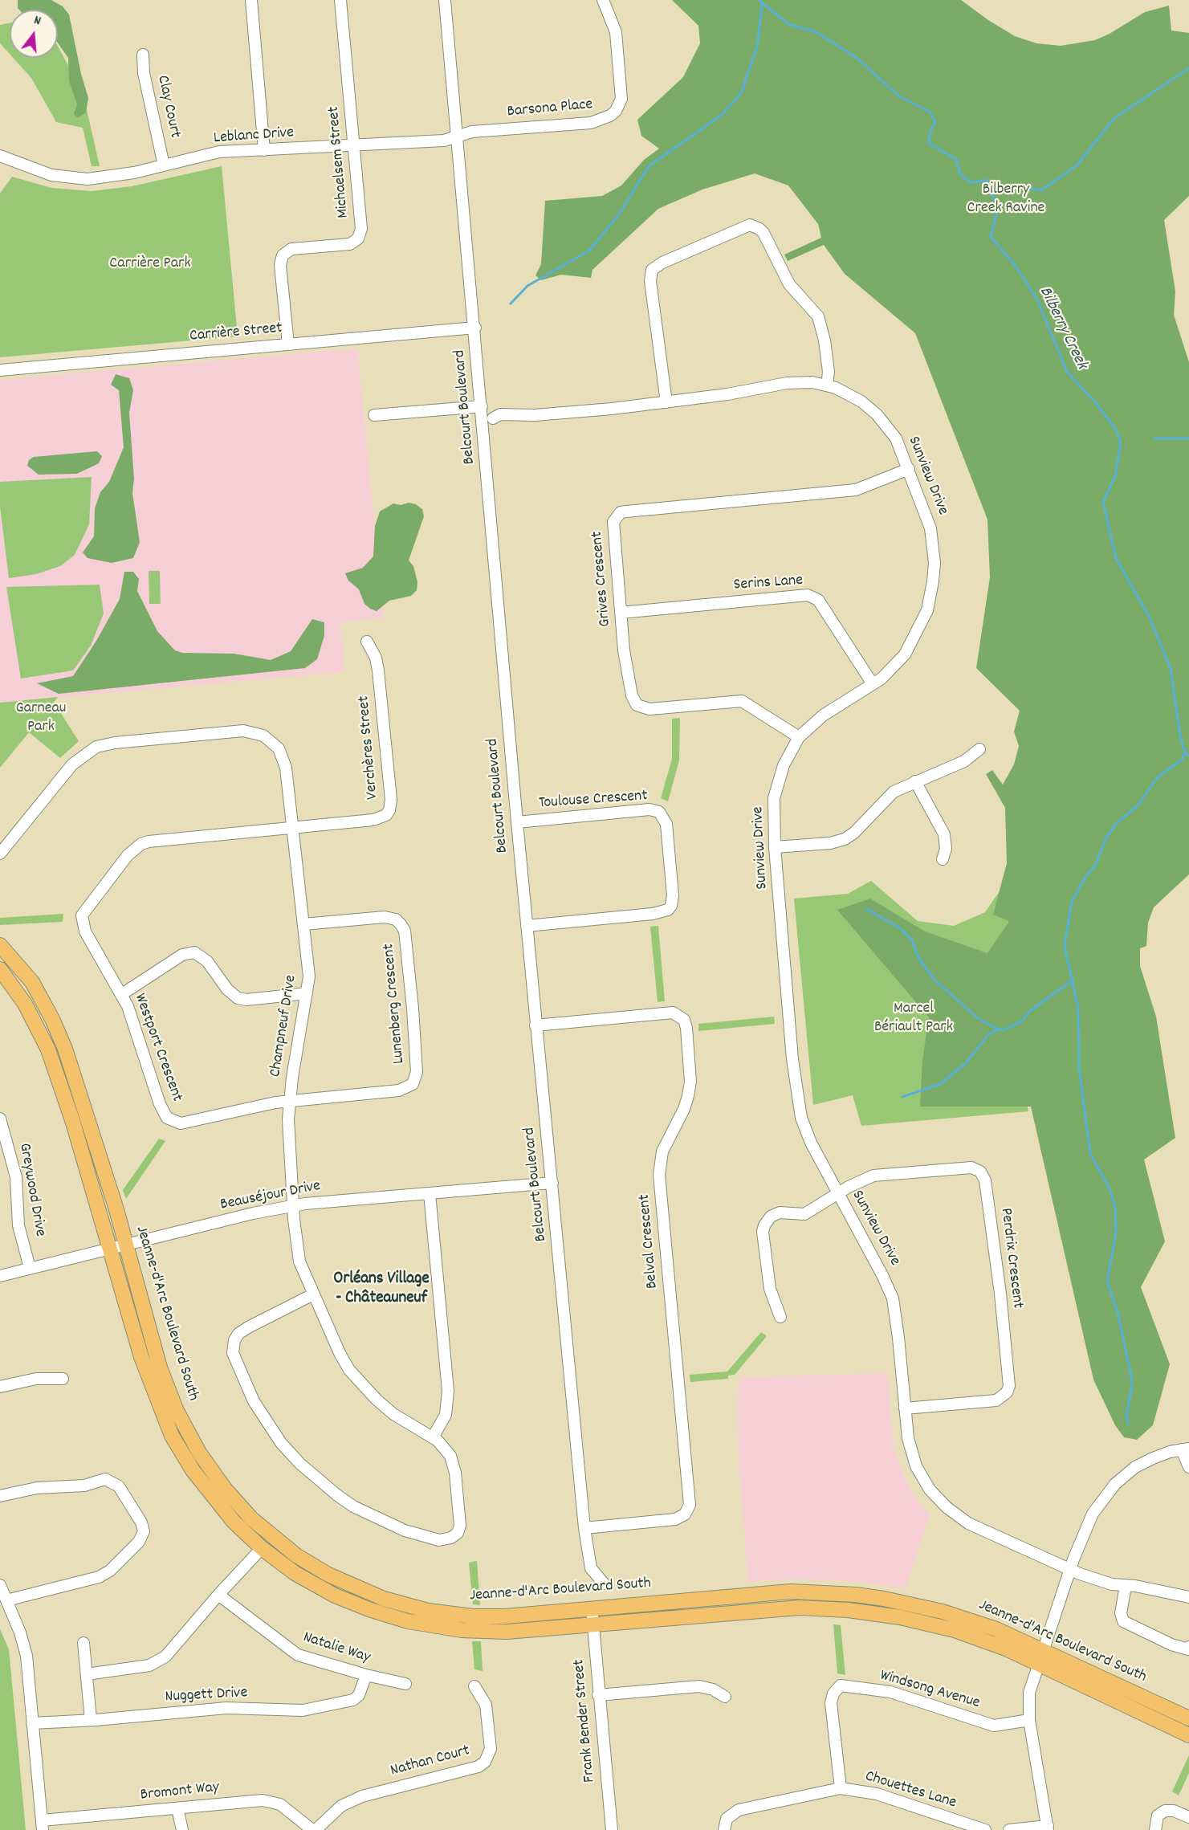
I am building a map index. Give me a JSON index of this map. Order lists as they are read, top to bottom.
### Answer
{
  "streets": {
    "main road": ["Jeanne-d'Arc Boulevard South"],
    "street": [
      "Clay Court",
      "Barsona Place",
      "Leblanc Drive",
      "Michaelsem Street",
      "Carrière Street",
      "Belcourt Boulevard",
      "Sunview Drive",
      "Grives Crescent",
      "Serins Lane",
      "Verchères Street",
      "Toulouse Crescent",
      "Lunenberg Crescent",
      "Champneuf Drive",
      "Westport Crescent",
      "Greywood Drive",
      "Beauséjour Drive",
      "Belval Crescent",
      "Perdrix Crescent",
      "Natalie Way",
      "Windsong Avenue",
      "Nuggett Drive",
      "Frank Bender Street",
      "Nathan Court",
      "Chouettes Lane",
      "Bromont Way"
    ]
  },
  "crossings": [
    ["Clay Court", "Leblanc Drive"],
    ["Barsona Place", "Leblanc Drive"],
    ["Barsona Place", "Belcourt Boulevard"],
    ["Leblanc Drive", "Michaelsem Street"],
    ["Leblanc Drive", "Belcourt Boulevard"],
    ["Michaelsem Street", "Carrière Street"],
    ["Carrière Street", "Belcourt Boulevard"],
    ["Belcourt Boulevard", "Sunview Drive"],
    ["Belcourt Boulevard", "Toulouse Crescent"],
    ["Belcourt Boulevard", "Beauséjour Drive"],
    ["Belcourt Boulevard", "Belval Crescent"],
    ["Sunview Drive", "Grives Crescent"],
    ["Sunview Drive", "Serins Lane"],
    ["Sunview Drive", "Perdrix Crescent"],
    ["Grives Crescent", "Serins Lane"],
    ["Verchères Street", "Champneuf Drive"],
    ["Verchères Street", "Westport Crescent"],
    ["Lunenberg Crescent", "Champneuf Drive"],
    ["Lunenberg Crescent", "Westport Crescent"],
    ["Champneuf Drive", "Westport Crescent"],
    ["Champneuf Drive", "Beauséjour Drive"],
    ["Greywood Drive", "Beauséjour Drive"],
    ["Beauséjour Drive", "Jeanne-d'Arc Boulevard South"],
    ["Jeanne-d'Arc Boulevard South", "Frank Bender Street"],
    ["Natalie Way", "Nuggett Drive"],
    ["Windsong Avenue", "Chouettes Lane"],
    ["Nathan Court", "Bromont Way"]
  ],
  "districts": ["Orléans Village - Châteauneuf"],
  "water": ["Bilberry Creek"],
  "parks": [
    "Bilberry Creek Ravine",
    "Carrière Park",
    "Garneau Park",
    "Marcel Bériault Park"
  ],
  "north": "top"
}
